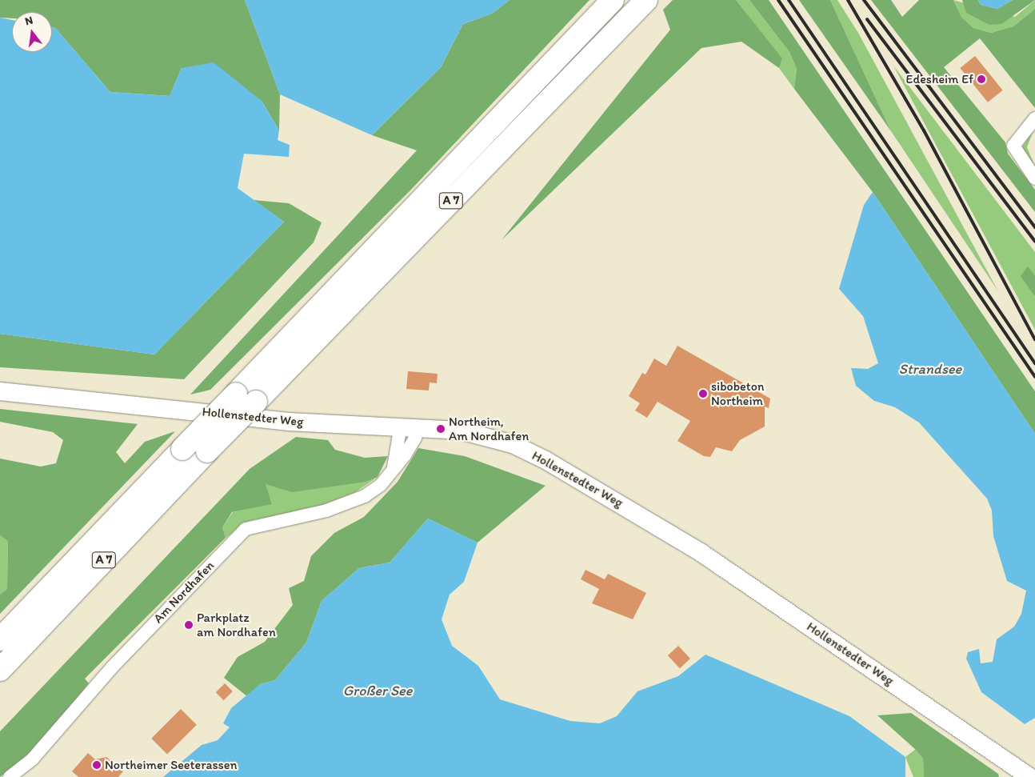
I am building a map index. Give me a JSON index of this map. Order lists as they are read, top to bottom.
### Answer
{
  "streets": {
    "highway": ["A 7"],
    "main road": ["Hollenstedter Weg"],
    "street": ["Am Nordhafen"]
  },
  "crossings": [
    ["Hollenstedter Weg", "Am Nordhafen"]
  ],
  "water": ["Strandsee", "Großer See"],
  "places": [
    "Edesheim Ef",
    "sibobeton Northeim",
    "Northeim, Am Nordhafen",
    "Parkplatz am Nordhafen",
    "Northeimer Seeterassen"
  ],
  "north": "top"
}
